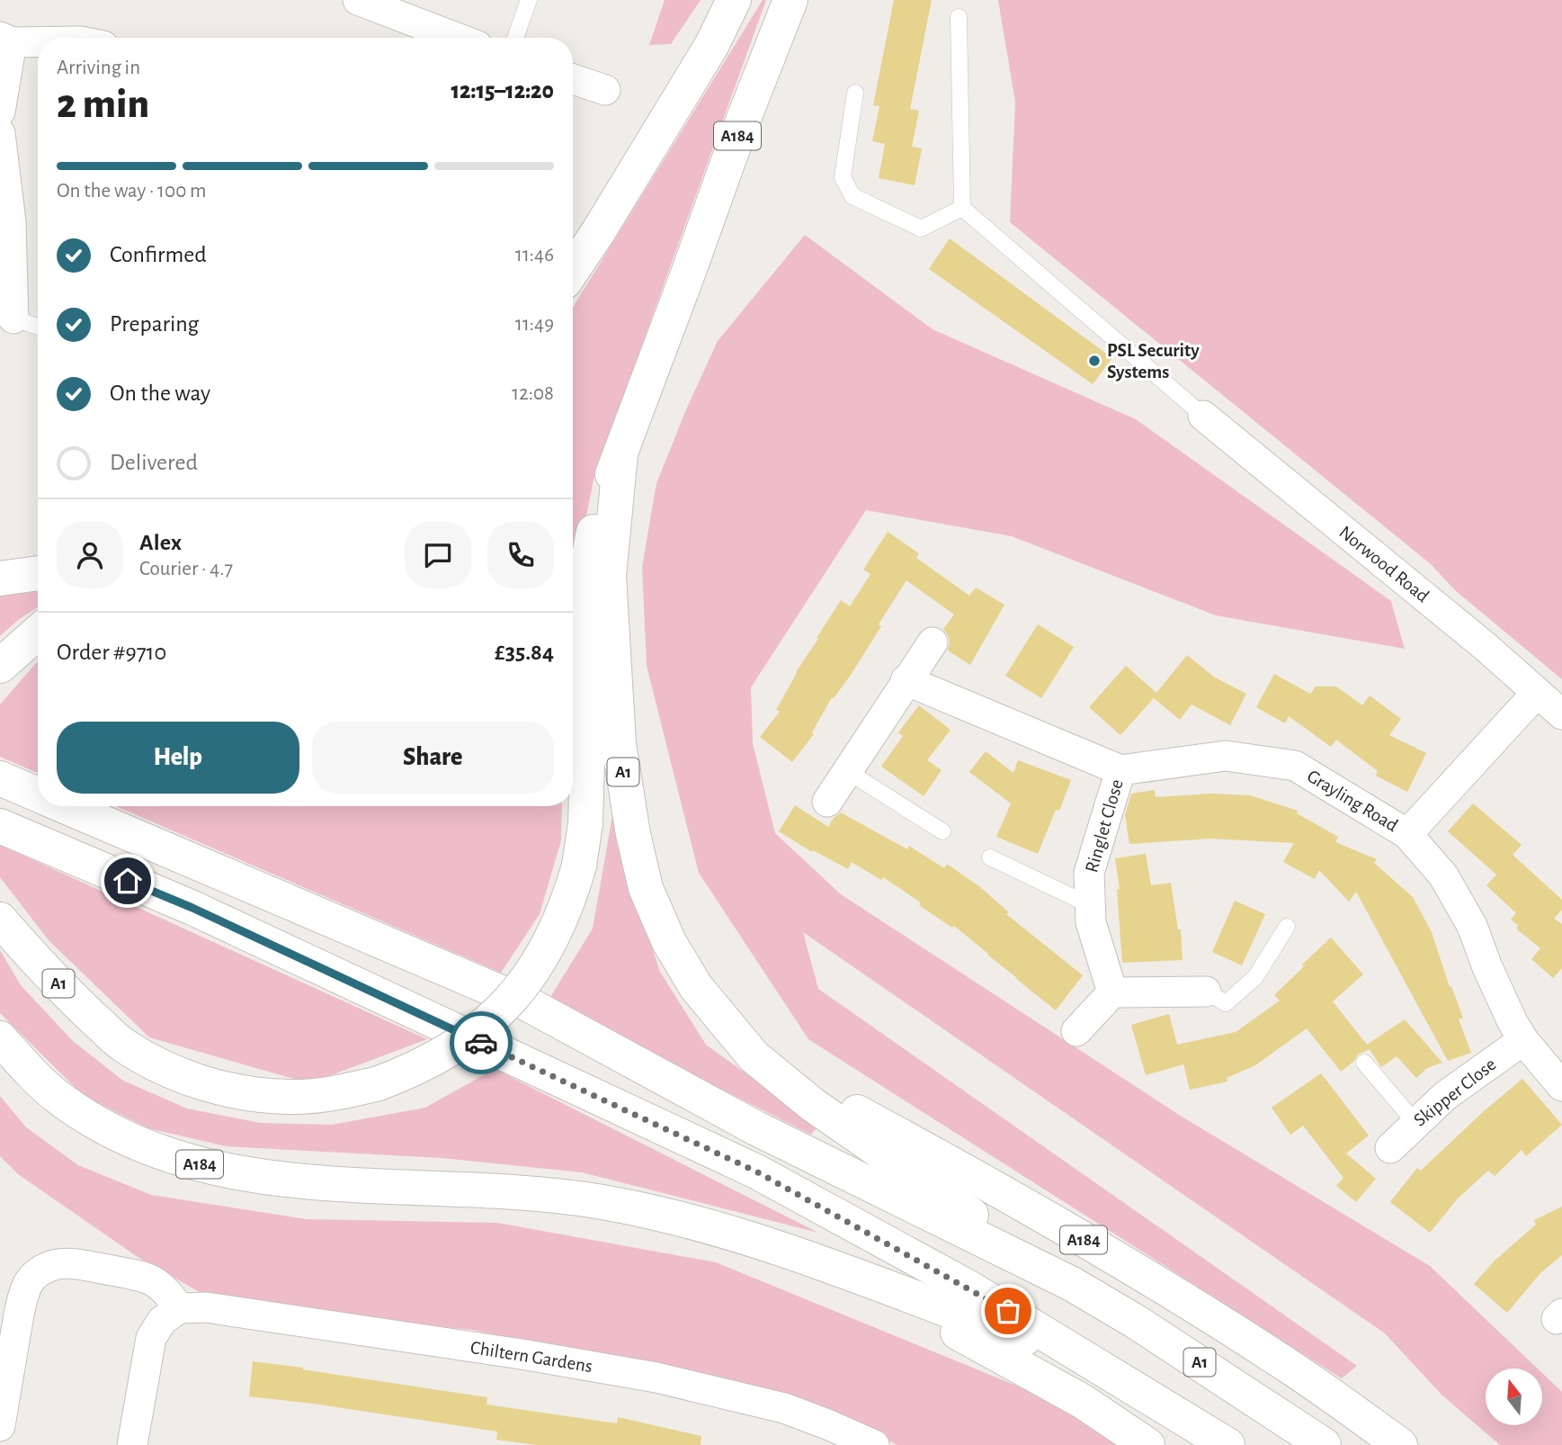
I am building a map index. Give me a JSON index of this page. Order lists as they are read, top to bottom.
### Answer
{
  "streets": {
    "highway": ["A184", "A1"],
    "street": [
      "Norwood Road",
      "Grayling Road",
      "Ringlet Close",
      "Skipper Close",
      "Chiltern Gardens"
    ]
  },
  "crossings": [
    ["A184", "A1"],
    ["Grayling Road", "Ringlet Close"],
    ["Grayling Road", "Skipper Close"]
  ],
  "places": ["PSL Security Systems"],
  "north": "top",
  "page": {
    "heading": ["2 min", "Arriving in", "12:15–12:20"],
    "panel": [
      "Alex",
      "Courier · 4.7",
      "Order #9710",
      "£35.84"
    ],
    "bar": "On the way · 100 m",
    "list": [
      ["Confirmed", "11:46"],
      ["Preparing", "11:49"],
      ["On the way", "12:08"],
      "Delivered"
    ],
    "buttons": ["Help", "Share"]
  }
}
